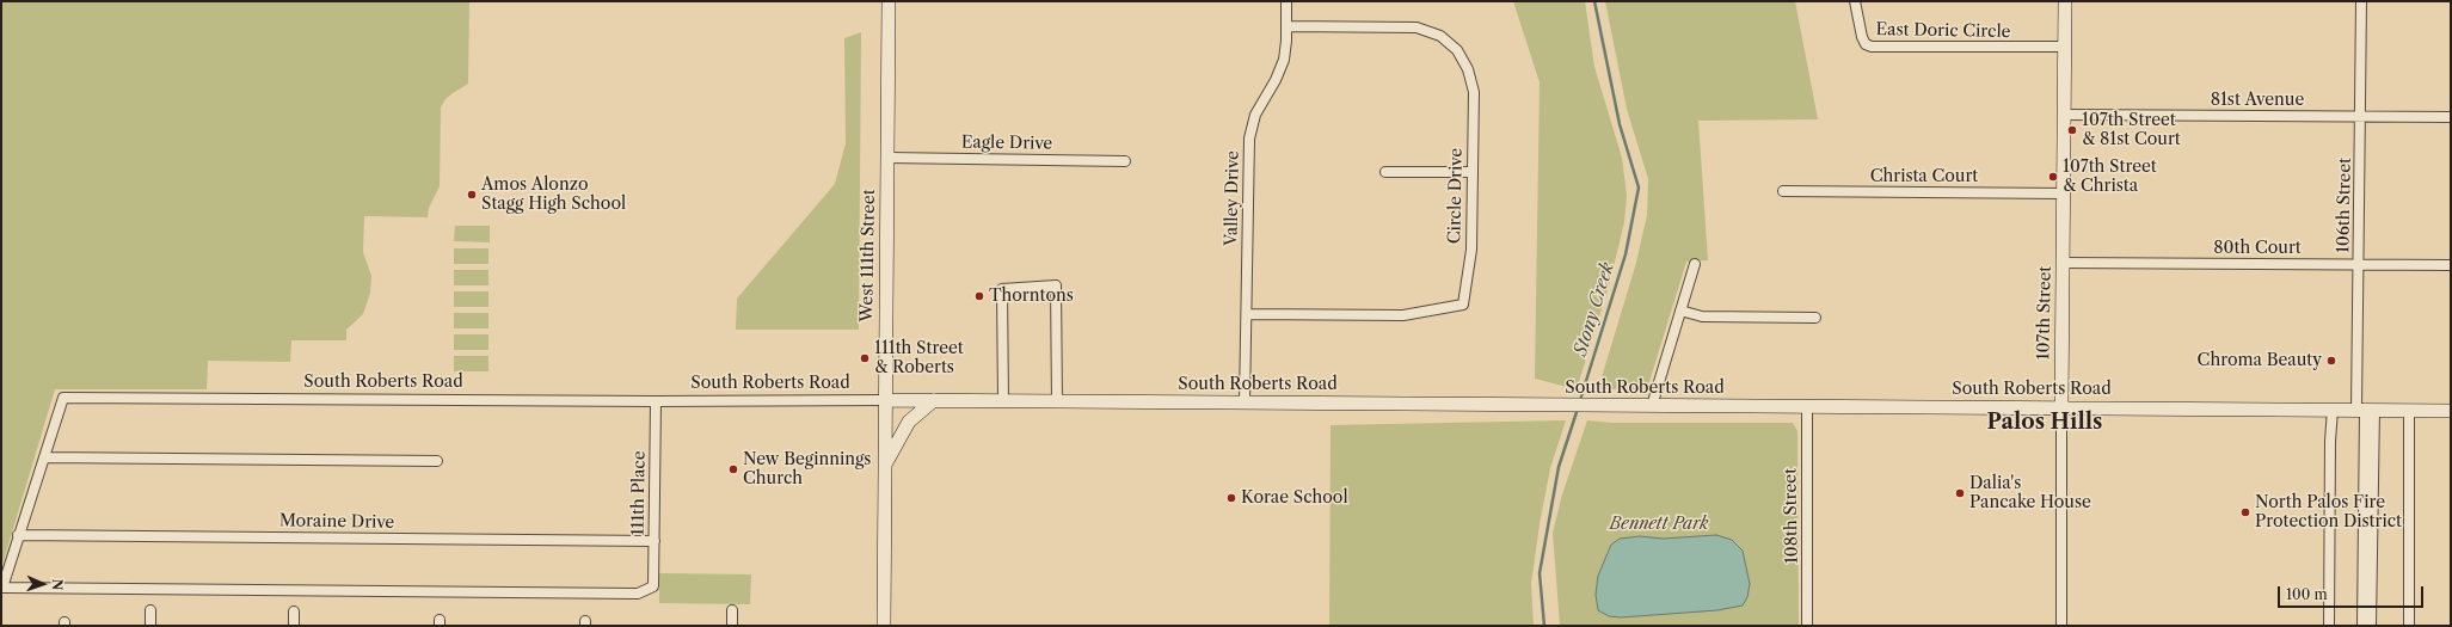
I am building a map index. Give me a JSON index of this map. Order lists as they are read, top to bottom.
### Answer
{
  "streets": {
    "street": [
      "East Doric Circle",
      "81st Avenue",
      "Eagle Drive",
      "Christa Court",
      "Circle Drive",
      "Valley Drive",
      "106th Street",
      "80th Court",
      "West 111th Street",
      "107th Street",
      "South Roberts Road",
      "111th Place",
      "108th Street",
      "Moraine Drive"
    ]
  },
  "crossings": [
    ["East Doric Circle", "107th Street"],
    ["81st Avenue", "106th Street"],
    ["81st Avenue", "107th Street"],
    ["Eagle Drive", "West 111th Street"],
    ["Christa Court", "107th Street"],
    ["Circle Drive", "Valley Drive"],
    ["Valley Drive", "South Roberts Road"],
    ["106th Street", "80th Court"],
    ["106th Street", "South Roberts Road"],
    ["80th Court", "107th Street"],
    ["West 111th Street", "South Roberts Road"],
    ["107th Street", "South Roberts Road"],
    ["South Roberts Road", "111th Place"],
    ["South Roberts Road", "108th Street"],
    ["111th Place", "Moraine Drive"]
  ],
  "districts": ["Palos Hills"],
  "water": ["Stony Creek"],
  "parks": ["Bennett Park"],
  "places": [
    "107th Street & 81st Court",
    "107th Street & Christa",
    "Amos Alonzo Stagg High School",
    "Thorntons",
    "111th Street & Roberts",
    "Chroma Beauty",
    "New Beginnings Church",
    "Dalia's Pancake House",
    "Korae School",
    "North Palos Fire Protection District"
  ],
  "scale_bar": "100 m",
  "north": "right"
}
